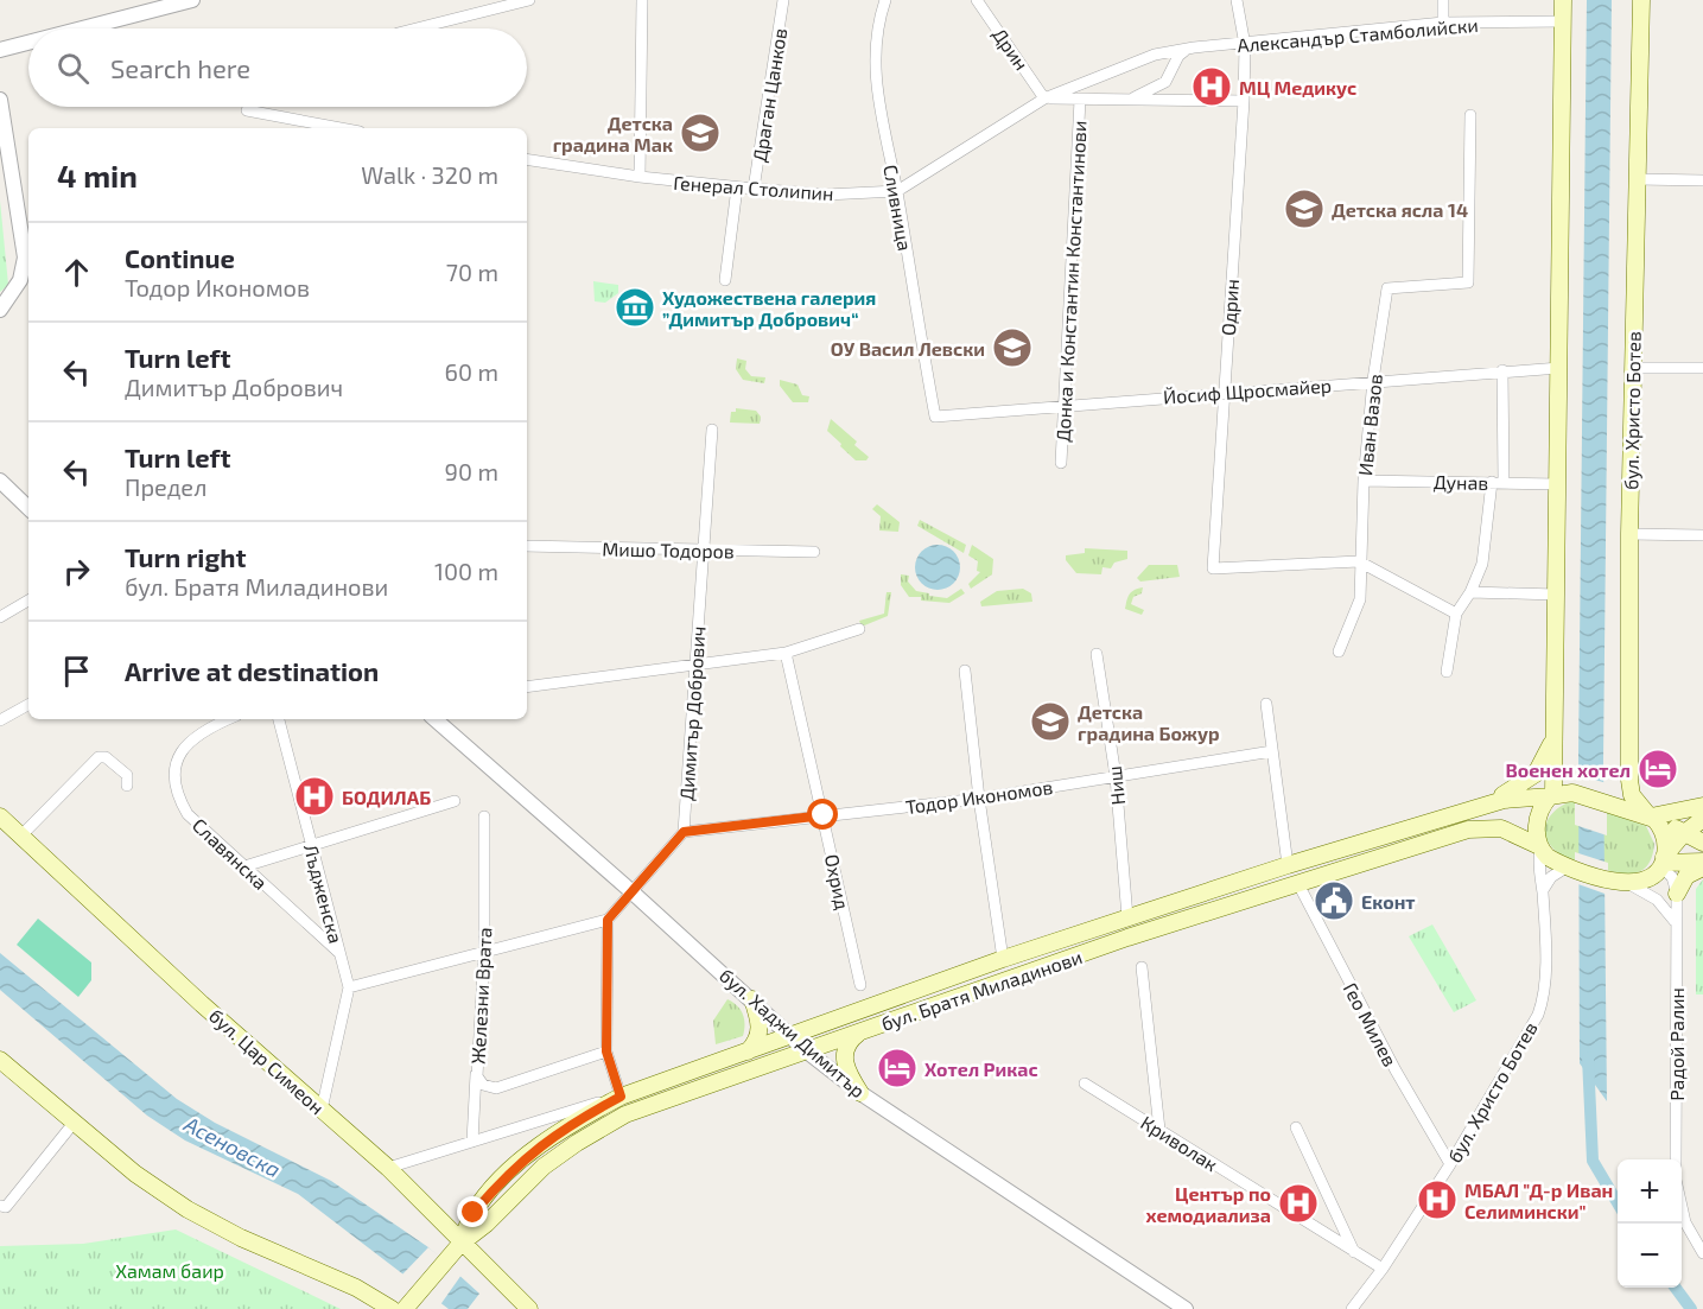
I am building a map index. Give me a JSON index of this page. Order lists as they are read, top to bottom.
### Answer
{
  "streets": {
    "main road": ["бул. Христо Ботев", "бул. Братя Миладинови", "бул. Цар Симеон"],
    "street": [
      "Александър Стамболийски",
      "Дрин",
      "Драган Цанков",
      "Генерал Столипин",
      "Сливница",
      "Донка и Константин Константинови",
      "Одрин",
      "Йосиф Щросмайер",
      "Иван Вазов",
      "Дунав",
      "Мишо Тодоров",
      "Димитър Добрович",
      "Ниш",
      "Тодор Икономов",
      "Славянска",
      "Охрид",
      "Лъдженска",
      "Железни Врата",
      "Гео Милев",
      "бул. Хаджи Димитър",
      "Радой Ралин",
      "Криволак"
    ]
  },
  "crossings": [
    ["Александър Стамболийски", "Дрин"],
    ["Александър Стамболийски", "Генерал Столипин"],
    ["Александър Стамболийски", "Одрин"],
    ["Дрин", "Генерал Столипин"],
    ["Драган Цанков", "Генерал Столипин"],
    ["Генерал Столипин", "Сливница"],
    ["Сливница", "Йосиф Щросмайер"],
    ["Донка и Константин Константинови", "Йосиф Щросмайер"],
    ["Одрин", "Йосиф Щросмайер"],
    ["Одрин", "Иван Вазов"],
    ["Йосиф Щросмайер", "Иван Вазов"],
    ["бул. Христо Ботев", "бул. Братя Миладинови"],
    ["бул. Христо Ботев", "Гео Милев"],
    ["бул. Христо Ботев", "Криволак"],
    ["Иван Вазов", "Дунав"],
    ["Мишо Тодоров", "Димитър Добрович"],
    ["Димитър Добрович", "Тодор Икономов"],
    ["Ниш", "Тодор Икономов"],
    ["Ниш", "бул. Братя Миладинови"],
    ["Тодор Икономов", "Охрид"],
    ["Славянска", "Лъдженска"],
    ["бул. Братя Миладинови", "Гео Милев"],
    ["бул. Братя Миладинови", "бул. Хаджи Димитър"],
    ["бул. Братя Миладинови", "бул. Цар Симеон"]
  ],
  "water": ["Асеновска"],
  "parks": ["Хамам баир"],
  "places": {
    "hospital": [
      "МЦ Медикус",
      "БОДИЛАБ",
      "МБАЛ \"Д-р Иван Селимински\"",
      "Център по хемодиализа"
    ],
    "school or university": [
      "Детска градина Мак",
      "Детска ясла 14",
      "ОУ Васил Левски",
      "Детска градина Божур"
    ],
    "museum": ["Художествена галерия ”Димитър Добрович“"],
    "hotel": ["Военен хотел", "Хотел Рикас"],
    "public building": ["Еконт"]
  },
  "page": {
    "search": "Search here",
    "heading": ["4 min", "Walk · 320 m"],
    "list": [
      ["Continue", "Тодор Икономов", "70 m"],
      ["Turn left", "Димитър Добрович", "60 m"],
      ["Turn left", "Предел", "90 m"],
      ["Turn right", "бул. Братя Миладинови", "100 m"],
      "Arrive at destination"
    ],
    "map_buttons": ["+", "−"]
  }
}
